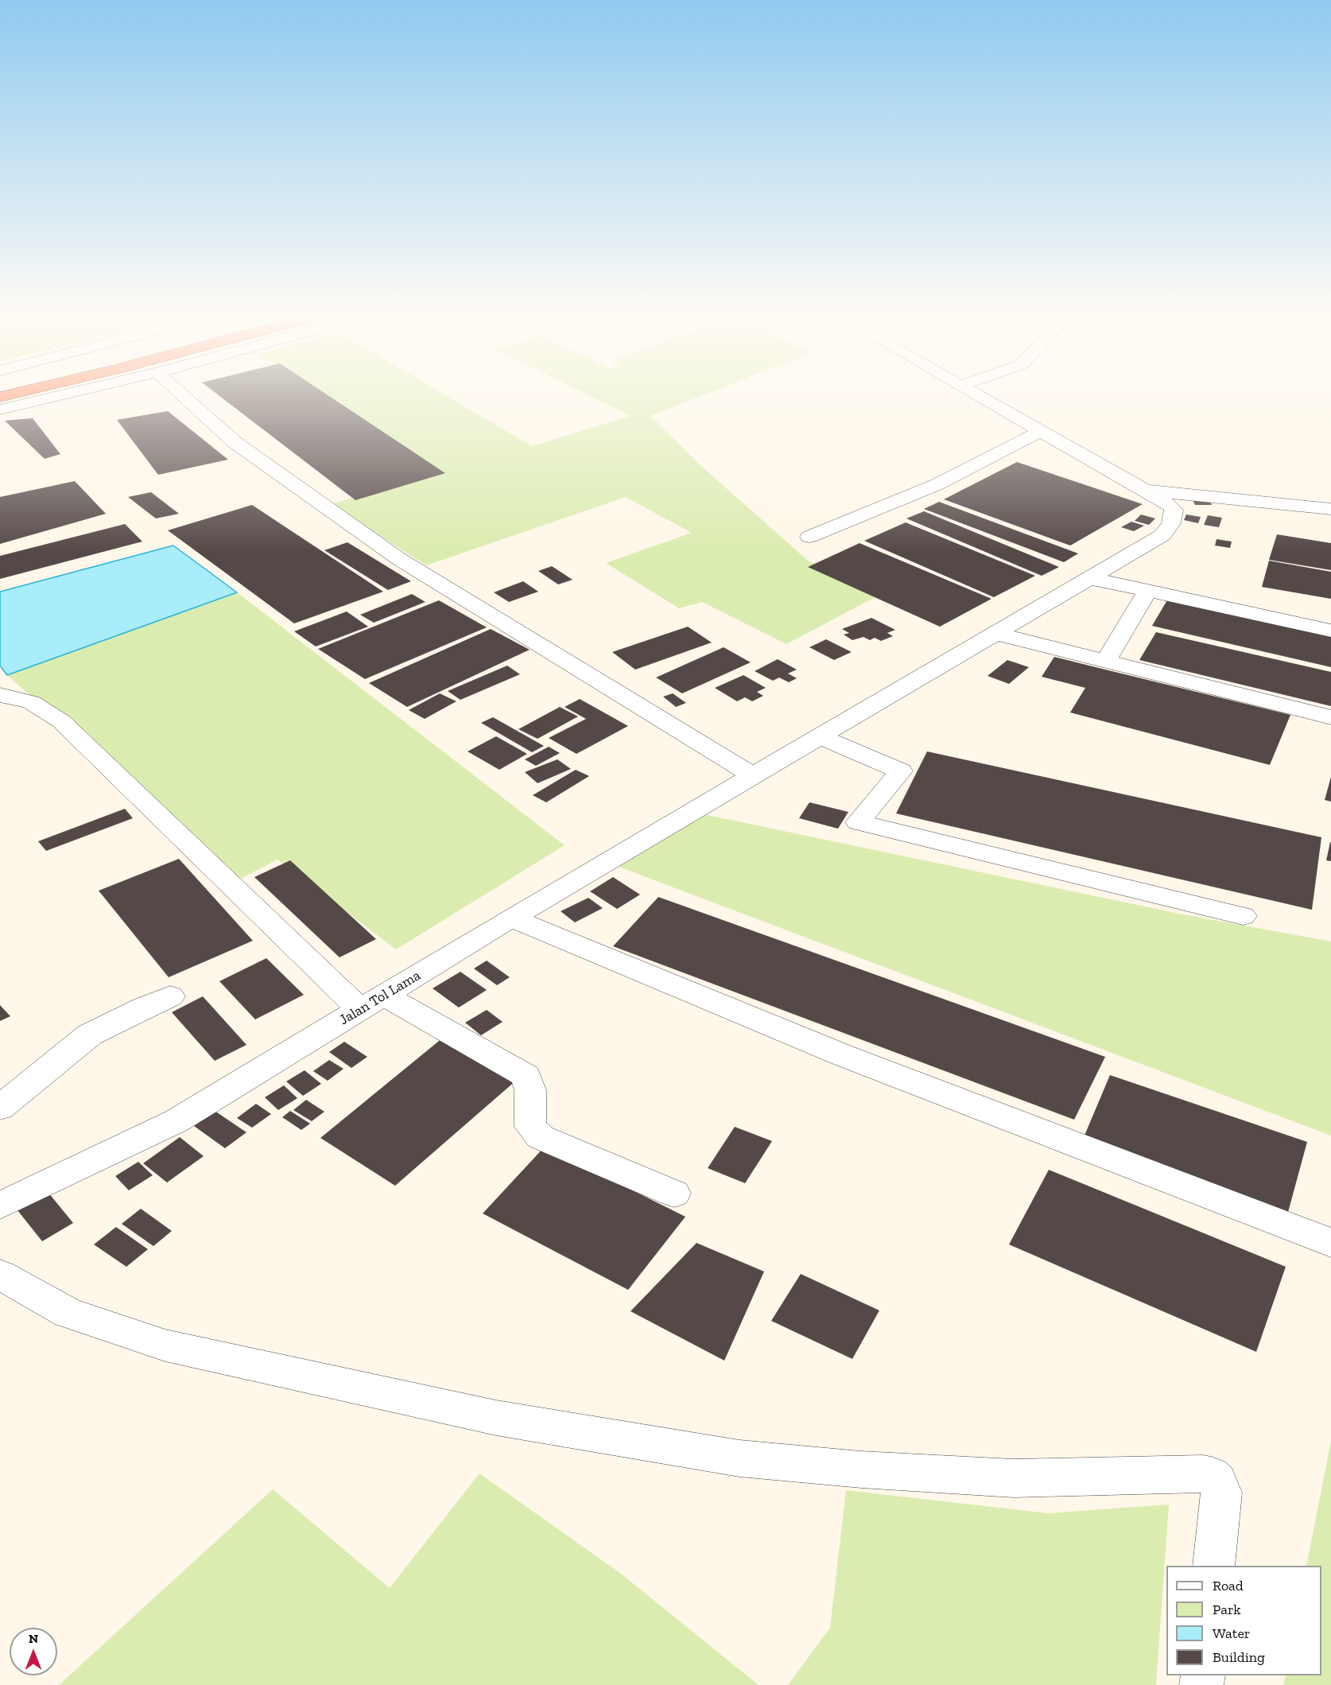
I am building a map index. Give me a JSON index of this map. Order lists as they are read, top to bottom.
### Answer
{
  "streets": {
    "street": ["Jalan Tol Lama"]
  },
  "legend": [
    "Road",
    "Park",
    "Water",
    "Building"
  ],
  "north": "top"
}
